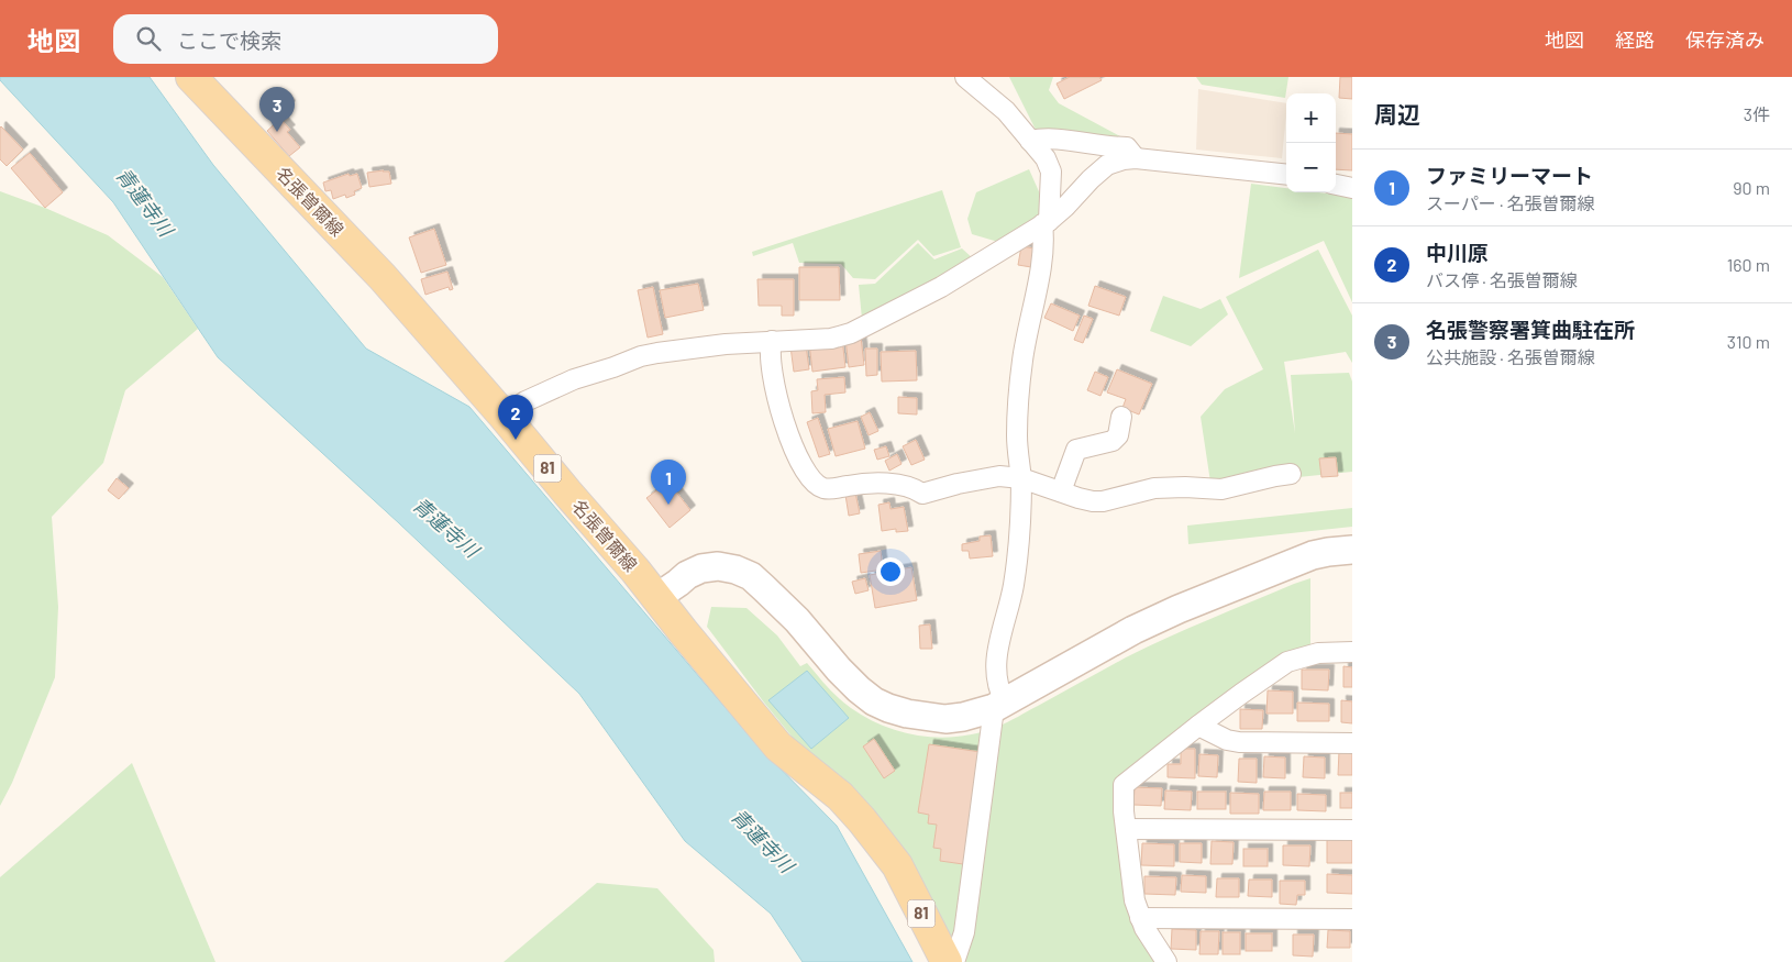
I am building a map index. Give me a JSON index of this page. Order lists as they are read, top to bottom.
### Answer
{
  "streets": {
    "main road": ["名張曽爾線", "81"]
  },
  "water": ["青蓮寺川"],
  "page": {
    "header": "地図",
    "search": "ここで検索",
    "nav": ["地図", "経路", "保存済み"],
    "heading": ["周辺", "3件"],
    "pins": ["3", "2", "1"],
    "map_buttons": ["+", "−"],
    "list": [
      {
        "mark": "1",
        "name": "ファミリーマート",
        "note": "スーパー · 名張曽爾線",
        "value": "90 m"
      },
      {
        "mark": "2",
        "name": "中川原",
        "note": "バス停 · 名張曽爾線",
        "value": "160 m"
      },
      {
        "mark": "3",
        "name": "名張警察署箕曲駐在所",
        "note": "公共施設 · 名張曽爾線",
        "value": "310 m"
      }
    ]
  }
}
